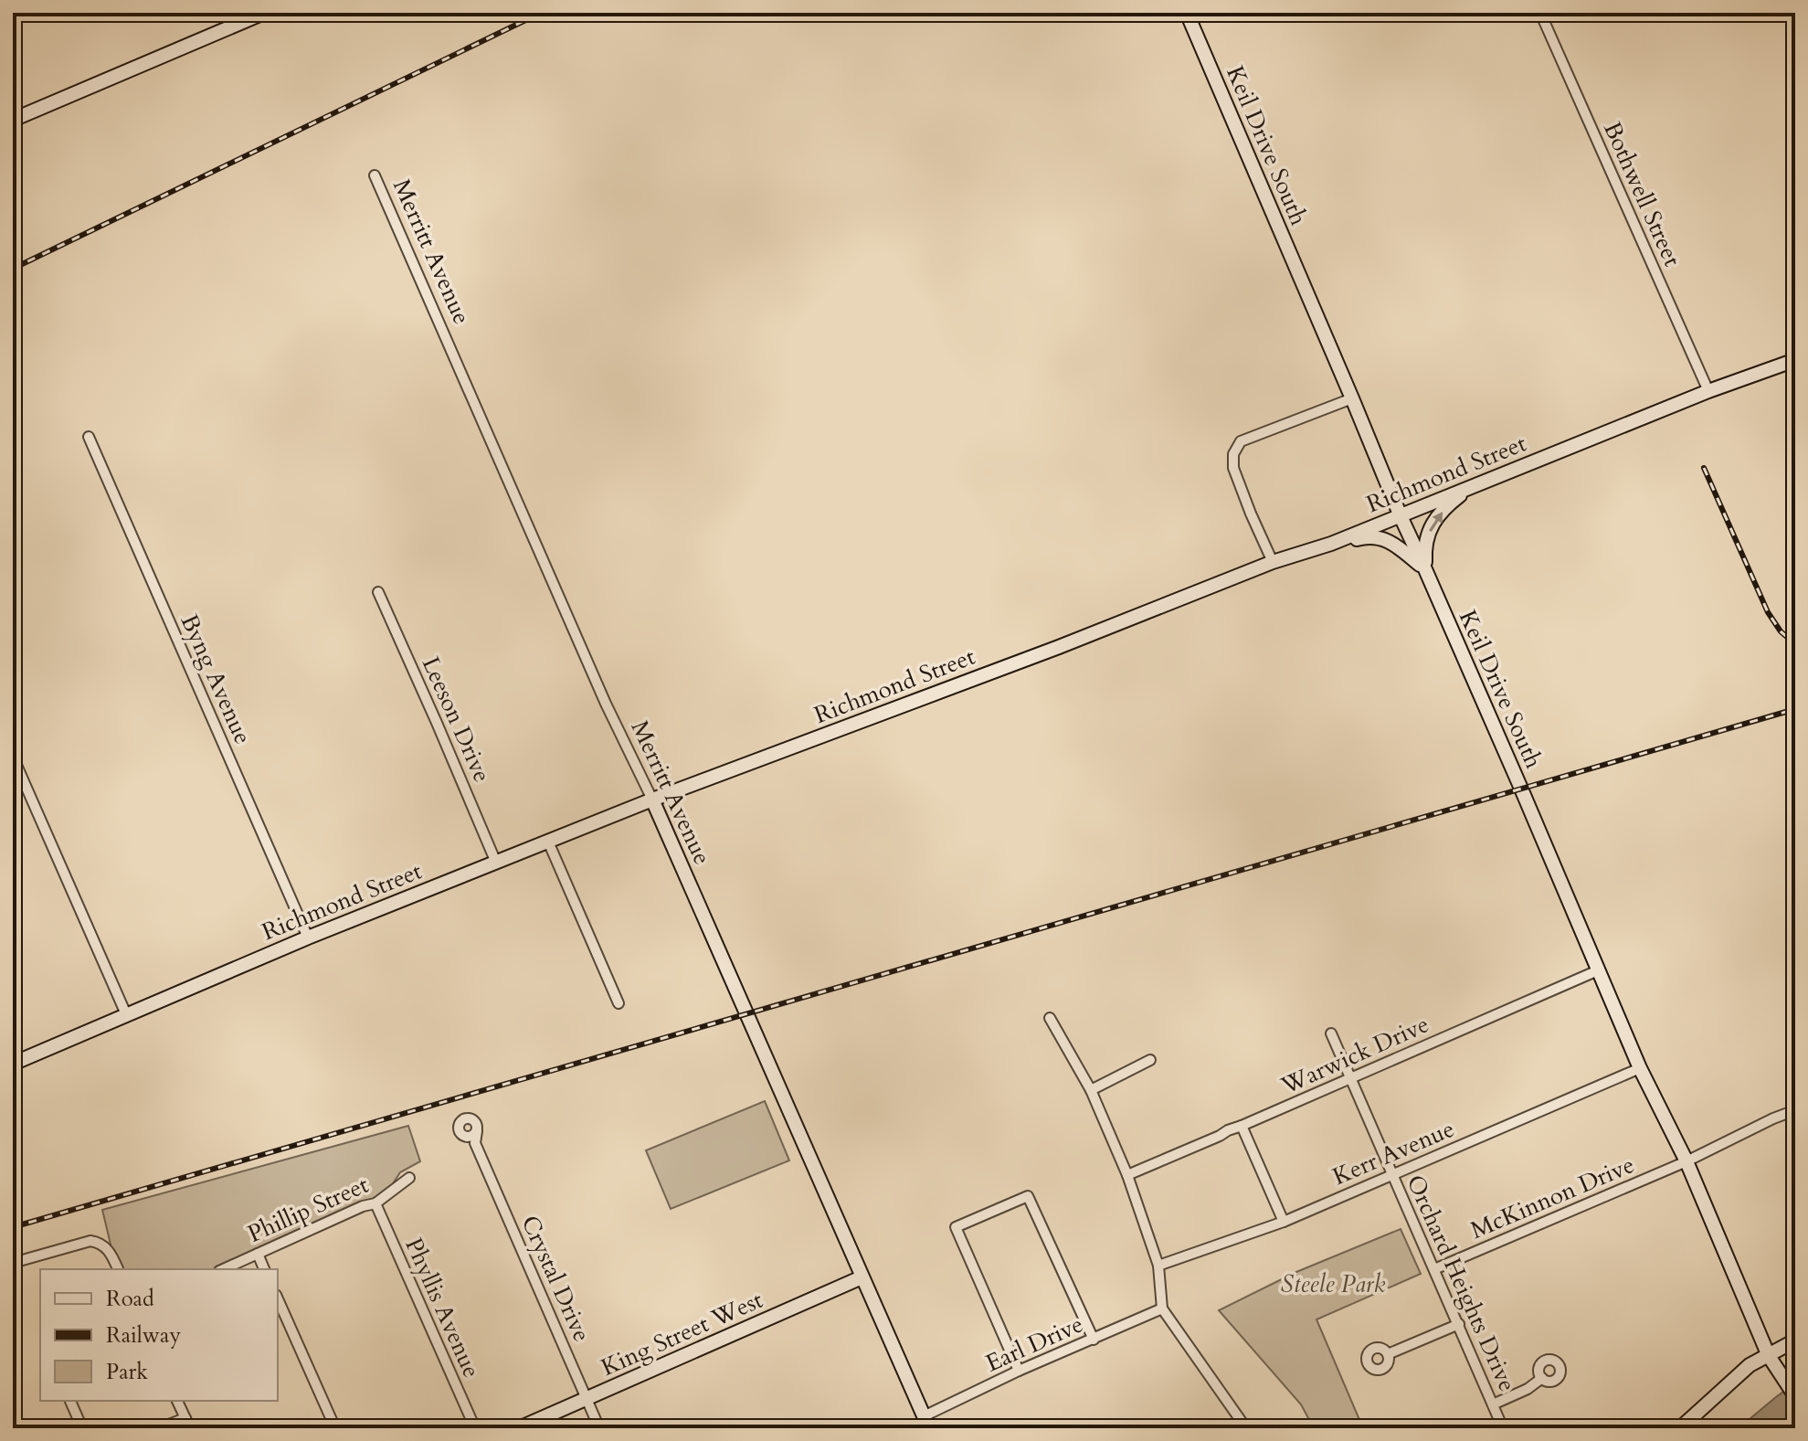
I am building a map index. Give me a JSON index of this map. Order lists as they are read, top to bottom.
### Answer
{
  "streets": {
    "main road": [
      "Keil Drive South",
      "Merritt Avenue",
      "Richmond Street",
      "King Street West"
    ],
    "street": [
      "Bothwell Street",
      "Byng Avenue",
      "Leeson Drive",
      "Warwick Drive",
      "Kerr Avenue",
      "McKinnon Drive",
      "Phillip Street",
      "Crystal Drive",
      "Orchard Heights Drive",
      "Phyllis Avenue",
      "Earl Drive"
    ]
  },
  "crossings": [
    ["Keil Drive South", "Richmond Street"],
    ["Keil Drive South", "Warwick Drive"],
    ["Keil Drive South", "Kerr Avenue"],
    ["Keil Drive South", "McKinnon Drive"],
    ["Bothwell Street", "Richmond Street"],
    ["Merritt Avenue", "Richmond Street"],
    ["Merritt Avenue", "King Street West"],
    ["Merritt Avenue", "Earl Drive"],
    ["Richmond Street", "Byng Avenue"],
    ["Richmond Street", "Leeson Drive"],
    ["Warwick Drive", "Orchard Heights Drive"],
    ["Kerr Avenue", "Orchard Heights Drive"],
    ["McKinnon Drive", "Orchard Heights Drive"],
    ["Phillip Street", "Phyllis Avenue"],
    ["Crystal Drive", "King Street West"]
  ],
  "parks": ["Steele Park"],
  "legend": ["Road", "Railway", "Park"]
}
